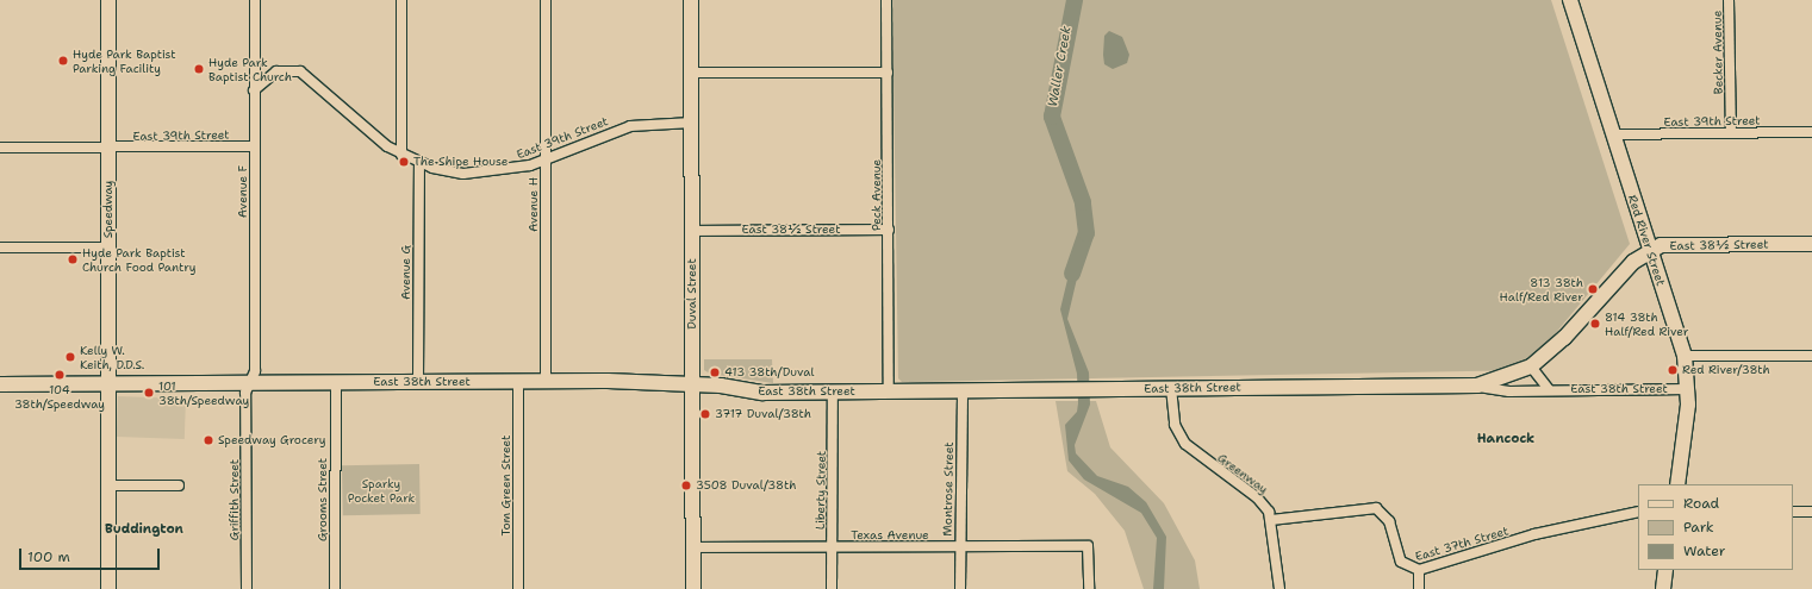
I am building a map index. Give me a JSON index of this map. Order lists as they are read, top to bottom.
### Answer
{
  "streets": {
    "street": [
      "Becker Avenue",
      "East 39th Street",
      "Avenue F",
      "Peck Avenue",
      "Avenue H",
      "Speedway",
      "East 38½ Street",
      "Red River Street",
      "Avenue G",
      "Duval Street",
      "East 38th Street",
      "Greenway",
      "Tom Green Street",
      "Montrose Street",
      "Liberty Street",
      "Griffith Street",
      "Grooms Street",
      "Texas Avenue",
      "East 37th Street"
    ]
  },
  "crossings": [
    ["Becker Avenue", "East 39th Street"],
    ["East 39th Street", "Avenue F"],
    ["East 39th Street", "Avenue H"],
    ["East 39th Street", "Speedway"],
    ["East 39th Street", "Red River Street"],
    ["East 39th Street", "Avenue G"],
    ["East 39th Street", "Duval Street"],
    ["Avenue F", "East 38th Street"],
    ["Avenue F", "Griffith Street"],
    ["Peck Avenue", "East 38½ Street"],
    ["Peck Avenue", "East 38th Street"],
    ["Avenue H", "East 38th Street"],
    ["Speedway", "East 38th Street"],
    ["East 38½ Street", "Red River Street"],
    ["East 38½ Street", "Duval Street"],
    ["East 38½ Street", "East 38th Street"],
    ["Red River Street", "East 38th Street"],
    ["Avenue G", "East 38th Street"],
    ["Duval Street", "East 38th Street"],
    ["Duval Street", "Texas Avenue"],
    ["East 38th Street", "Greenway"],
    ["East 38th Street", "Tom Green Street"],
    ["East 38th Street", "Montrose Street"],
    ["East 38th Street", "Liberty Street"],
    ["East 38th Street", "Griffith Street"],
    ["East 38th Street", "Grooms Street"],
    ["Greenway", "East 37th Street"],
    ["Montrose Street", "Texas Avenue"],
    ["Liberty Street", "Texas Avenue"]
  ],
  "districts": ["Hancock", "Buddington"],
  "water": ["Waller Creek"],
  "parks": ["Sparky Pocket Park"],
  "places": [
    "Hyde Park Baptist Parking Facility",
    "Hyde Park Baptist Church",
    "The Shipe House",
    "Hyde Park Baptist Church Food Pantry",
    "813 38th Half/Red River",
    "814 38th Half/Red River",
    "Kelly W. Keith, D.D.S.",
    "Red River/38th",
    "413 38th/Duval",
    "104 38th/Speedway",
    "101 38th/Speedway",
    "3717 Duval/38th",
    "Speedway Grocery",
    "3508 Duval/38th"
  ],
  "legend": ["Road", "Park", "Water"],
  "scale_bar": "100 m"
}
